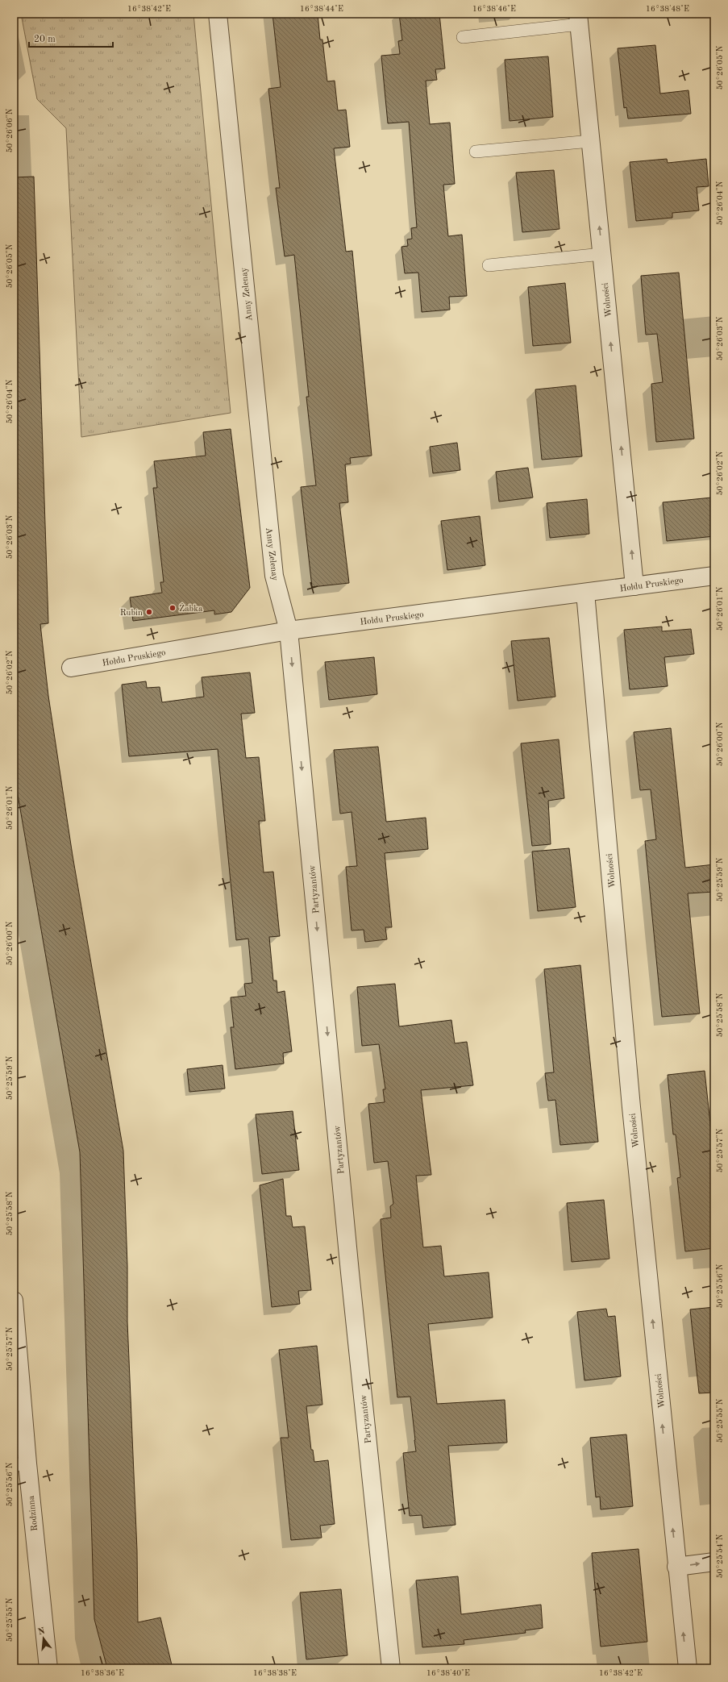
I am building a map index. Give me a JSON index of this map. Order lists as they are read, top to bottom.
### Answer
{
  "streets": {
    "street": [
      "Anny Zelenay",
      "Wolności",
      "Hołdu Pruskiego",
      "Partyzantów",
      "Rodzinna"
    ]
  },
  "crossings": [
    ["Anny Zelenay", "Hołdu Pruskiego"],
    ["Anny Zelenay", "Partyzantów"],
    ["Wolności", "Hołdu Pruskiego"],
    ["Hołdu Pruskiego", "Partyzantów"]
  ],
  "one_way": ["Wolności", "Partyzantów"],
  "places": ["Żabka", "Rubin"],
  "scale_bar": "20 m",
  "north": "top",
  "coordinates": [
    "16°38'42\"E",
    "16°38'44\"E",
    "16°38'46\"E",
    "16°38'48\"E",
    "50°26'05\"N",
    "50°26'06\"N",
    "50°26'04\"N",
    "50°26'03\"N",
    "50°26'02\"N",
    "50°26'01\"N",
    "50°26'00\"N",
    "50°25'59\"N",
    "50°25'58\"N",
    "50°25'57\"N",
    "50°25'56\"N",
    "50°25'55\"N",
    "50°25'54\"N",
    "16°38'36\"E",
    "16°38'38\"E",
    "16°38'40\"E"
  ]
}
